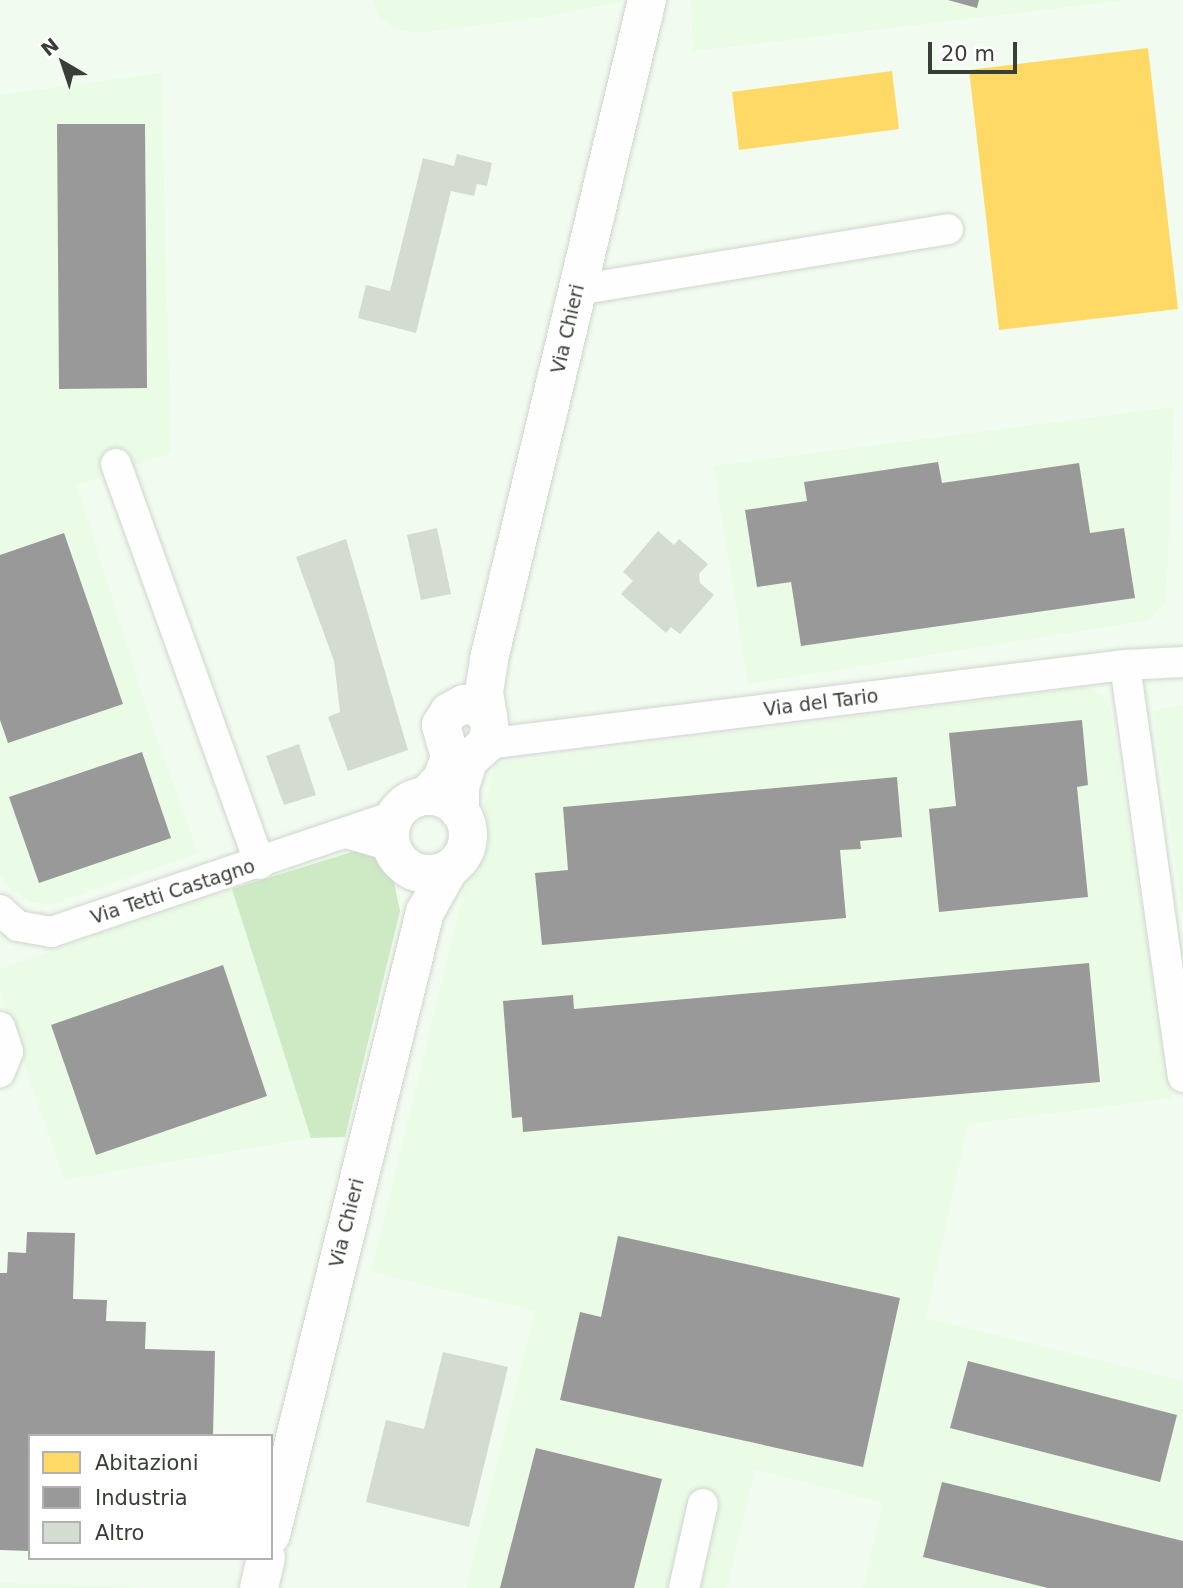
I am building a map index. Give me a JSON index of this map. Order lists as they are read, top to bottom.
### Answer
{
  "streets": {
    "main road": ["Via Chieri"],
    "street": ["Via del Tario", "Via Tetti Castagno"]
  },
  "crossings": [
    ["Via Chieri", "Via del Tario"],
    ["Via Chieri", "Via Tetti Castagno"]
  ],
  "legend": ["Abitazioni", "Industria", "Altro"],
  "scale_bar": "20 m",
  "north": "top left"
}
